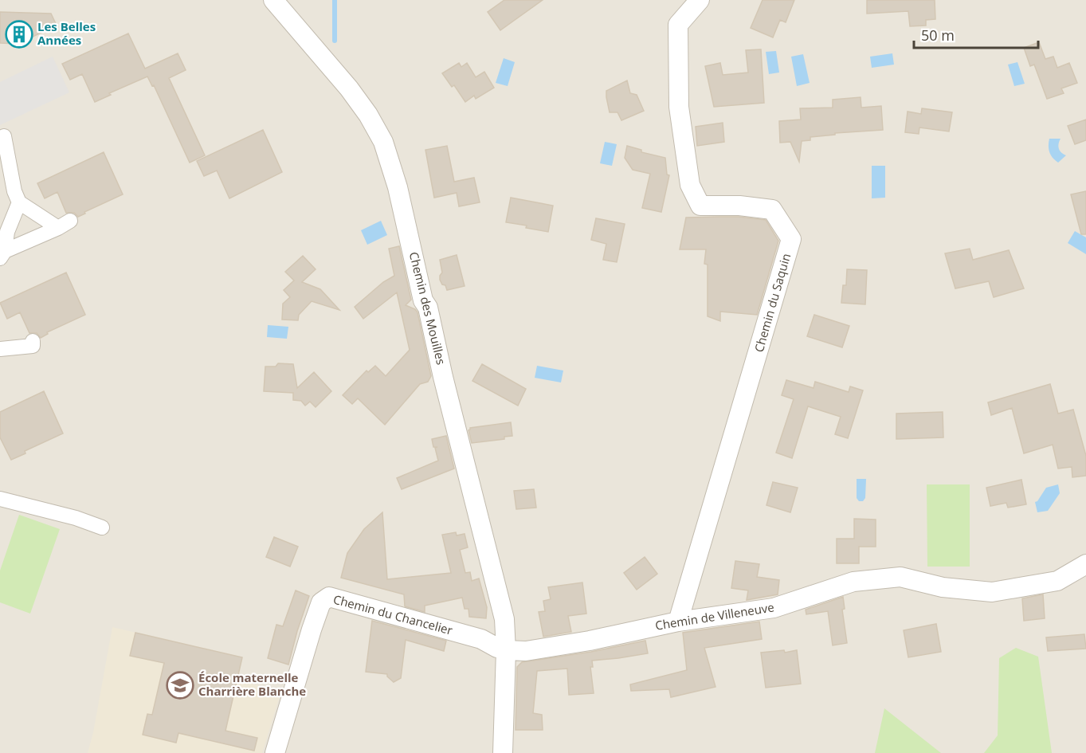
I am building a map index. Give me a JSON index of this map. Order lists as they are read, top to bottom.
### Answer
{
  "streets": {
    "street": [
      "Chemin du Saquin",
      "Chemin des Mouilles",
      "Chemin du Chancelier",
      "Chemin de Villeneuve"
    ]
  },
  "crossings": [
    ["Chemin du Saquin", "Chemin de Villeneuve"],
    ["Chemin des Mouilles", "Chemin du Chancelier"],
    ["Chemin des Mouilles", "Chemin de Villeneuve"],
    ["Chemin du Chancelier", "Chemin de Villeneuve"]
  ],
  "places": {
    "building": ["Les Belles Années"],
    "school or university": ["École maternelle Charrière Blanche"]
  },
  "scale_bar": "50 m"
}
